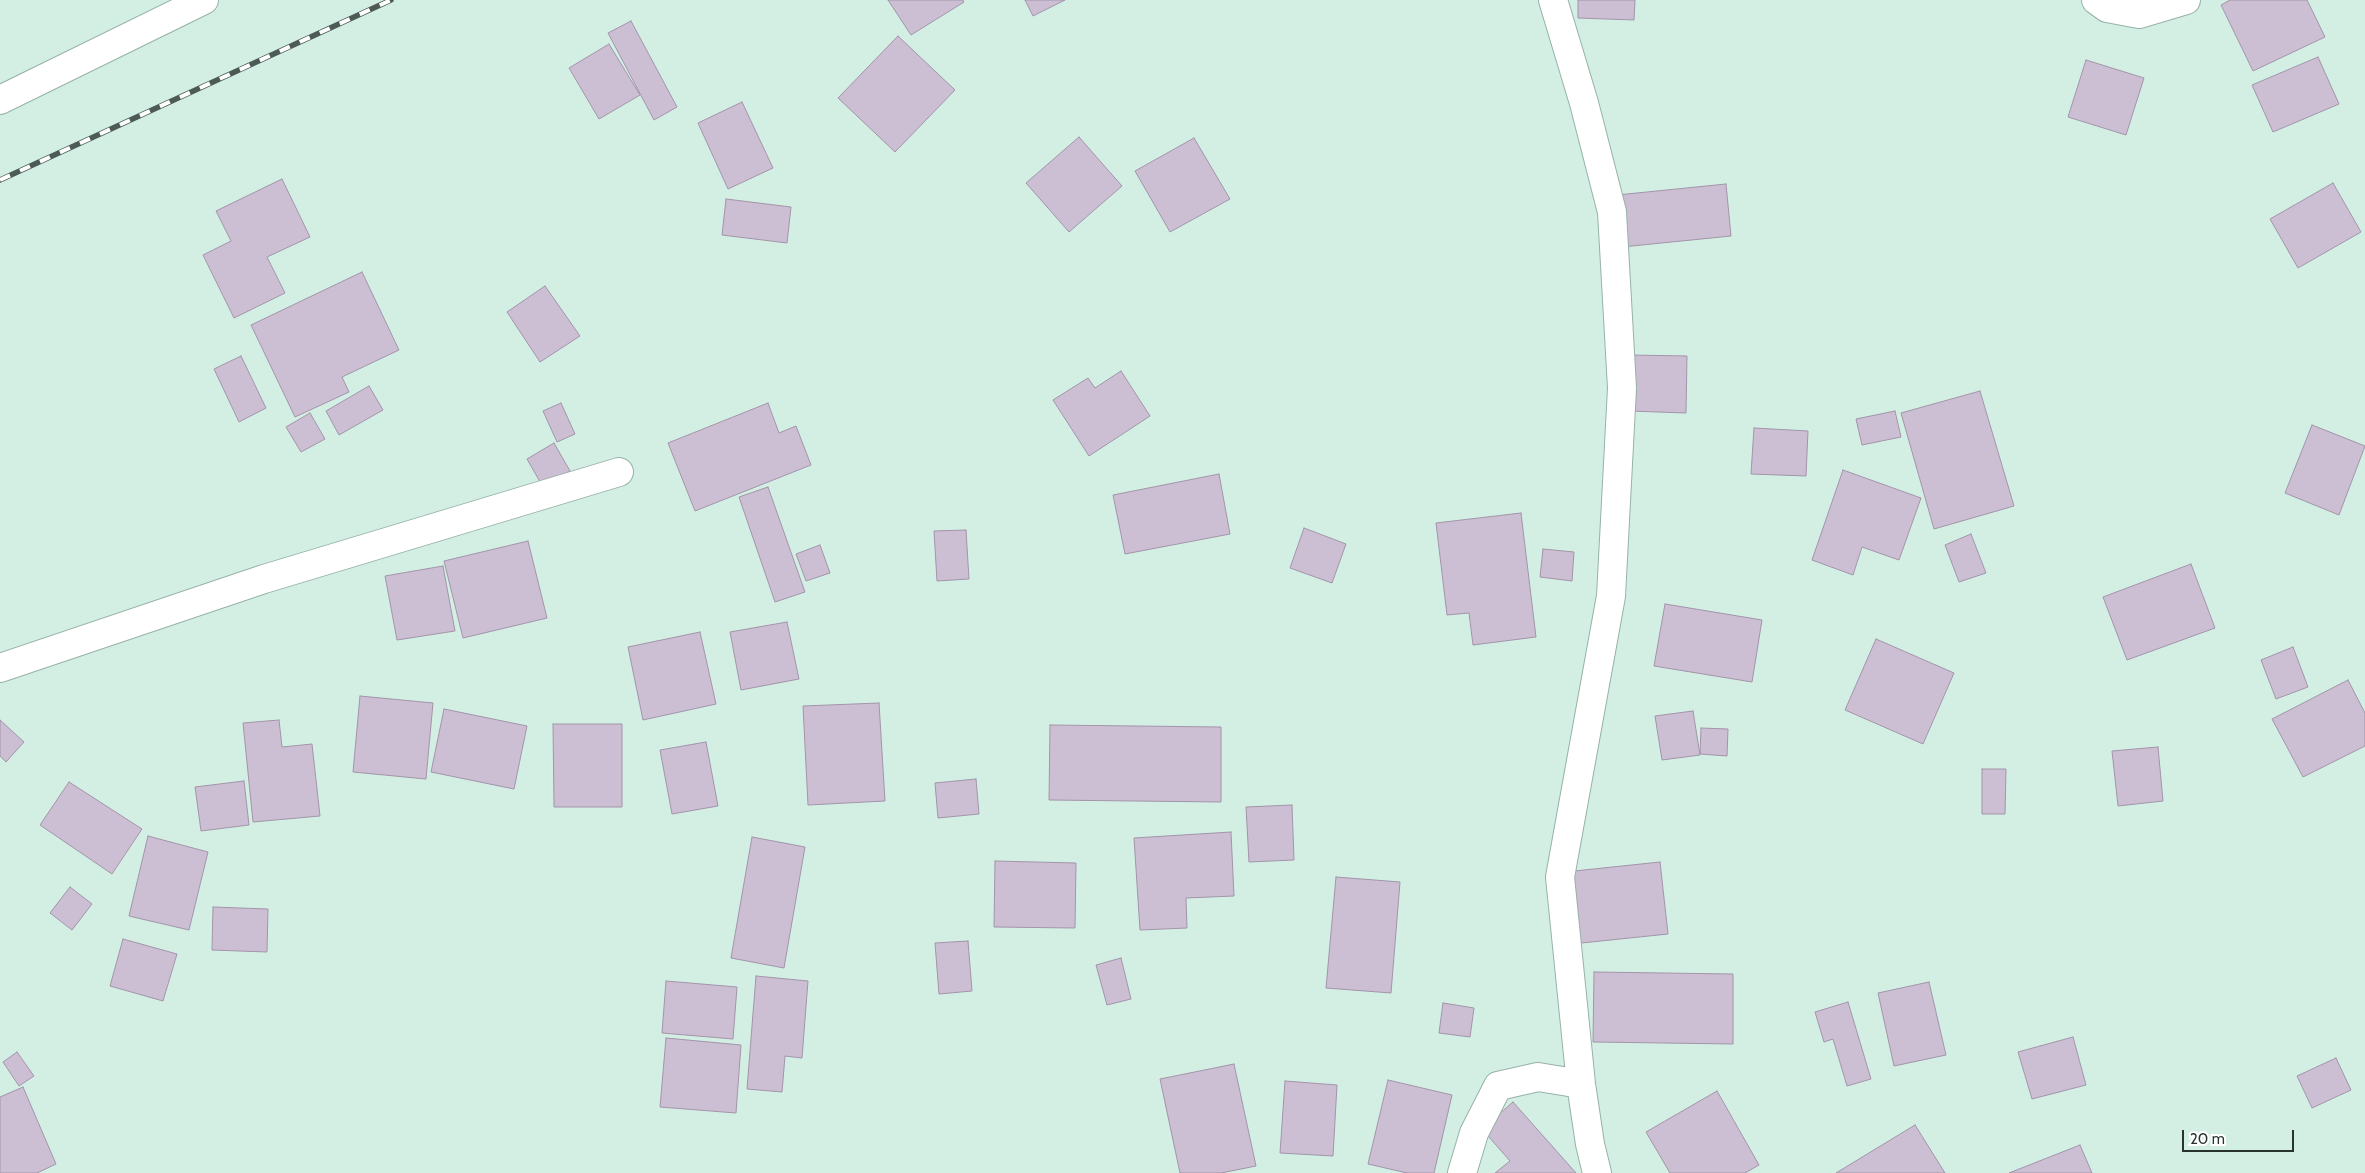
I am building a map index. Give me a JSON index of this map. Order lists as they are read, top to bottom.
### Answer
{
  "scale_bar": "20 m"
}
